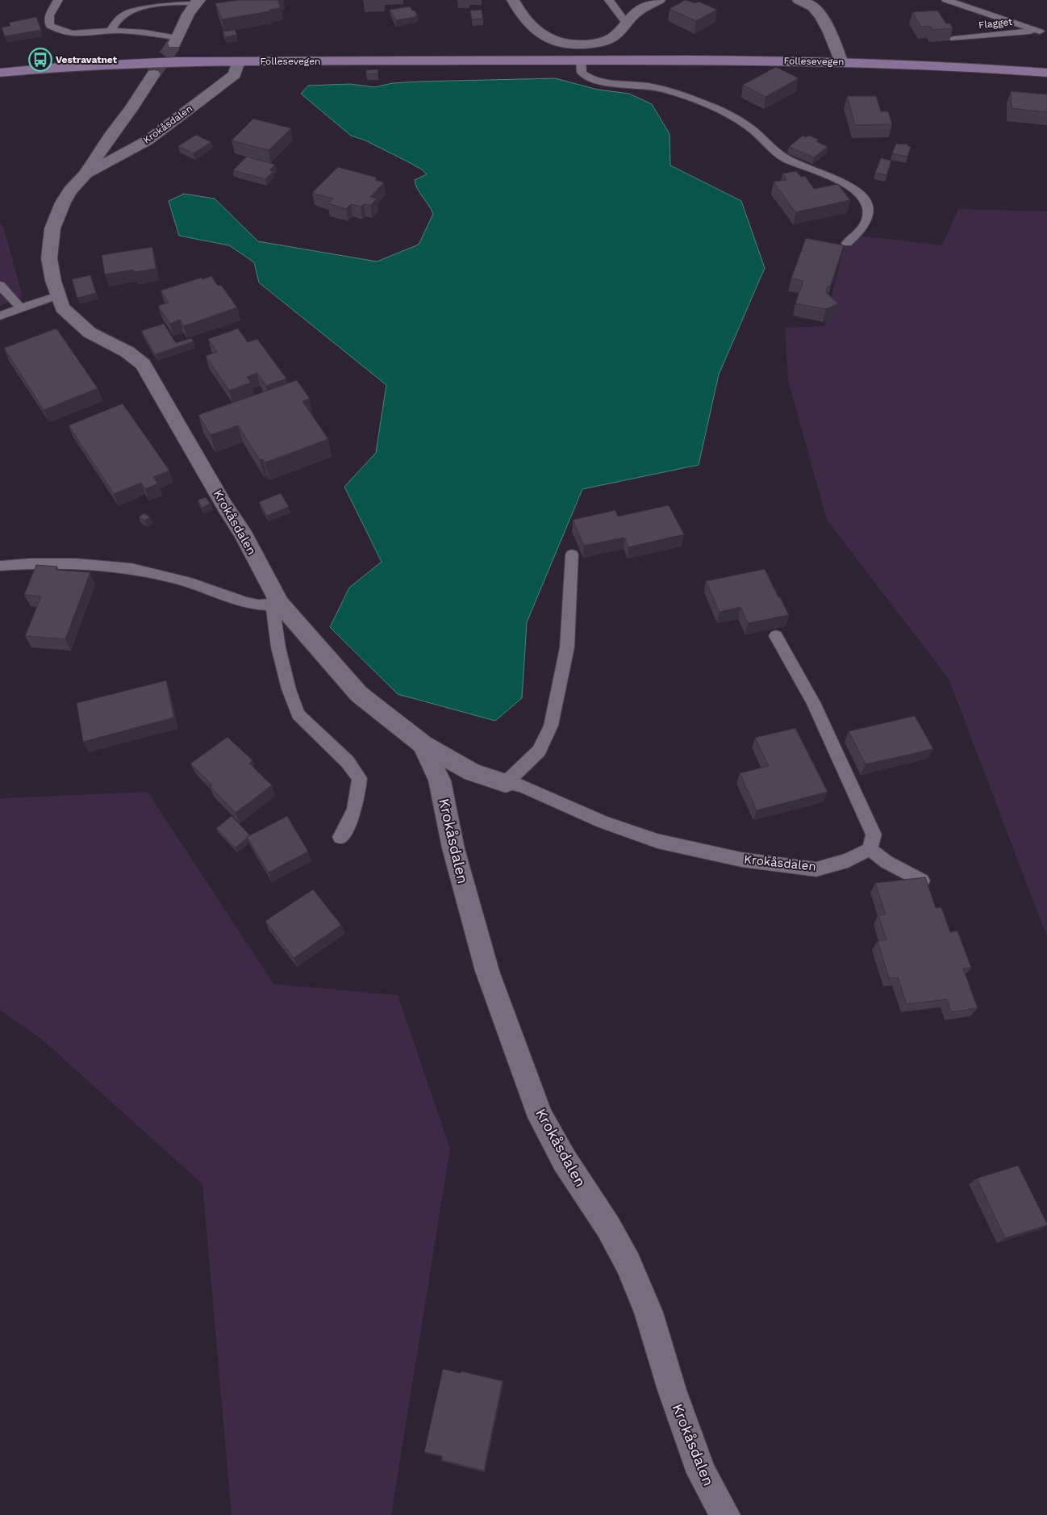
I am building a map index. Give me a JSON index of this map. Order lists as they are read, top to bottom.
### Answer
{
  "streets": {
    "main road": ["Follesevegen"],
    "street": ["Krokåsdalen"],
    "lane": ["Flagget"]
  },
  "crossings": [
    ["Follesevegen", "Krokåsdalen"]
  ],
  "places": {
    "bus stop": ["Vestravatnet"]
  }
}
